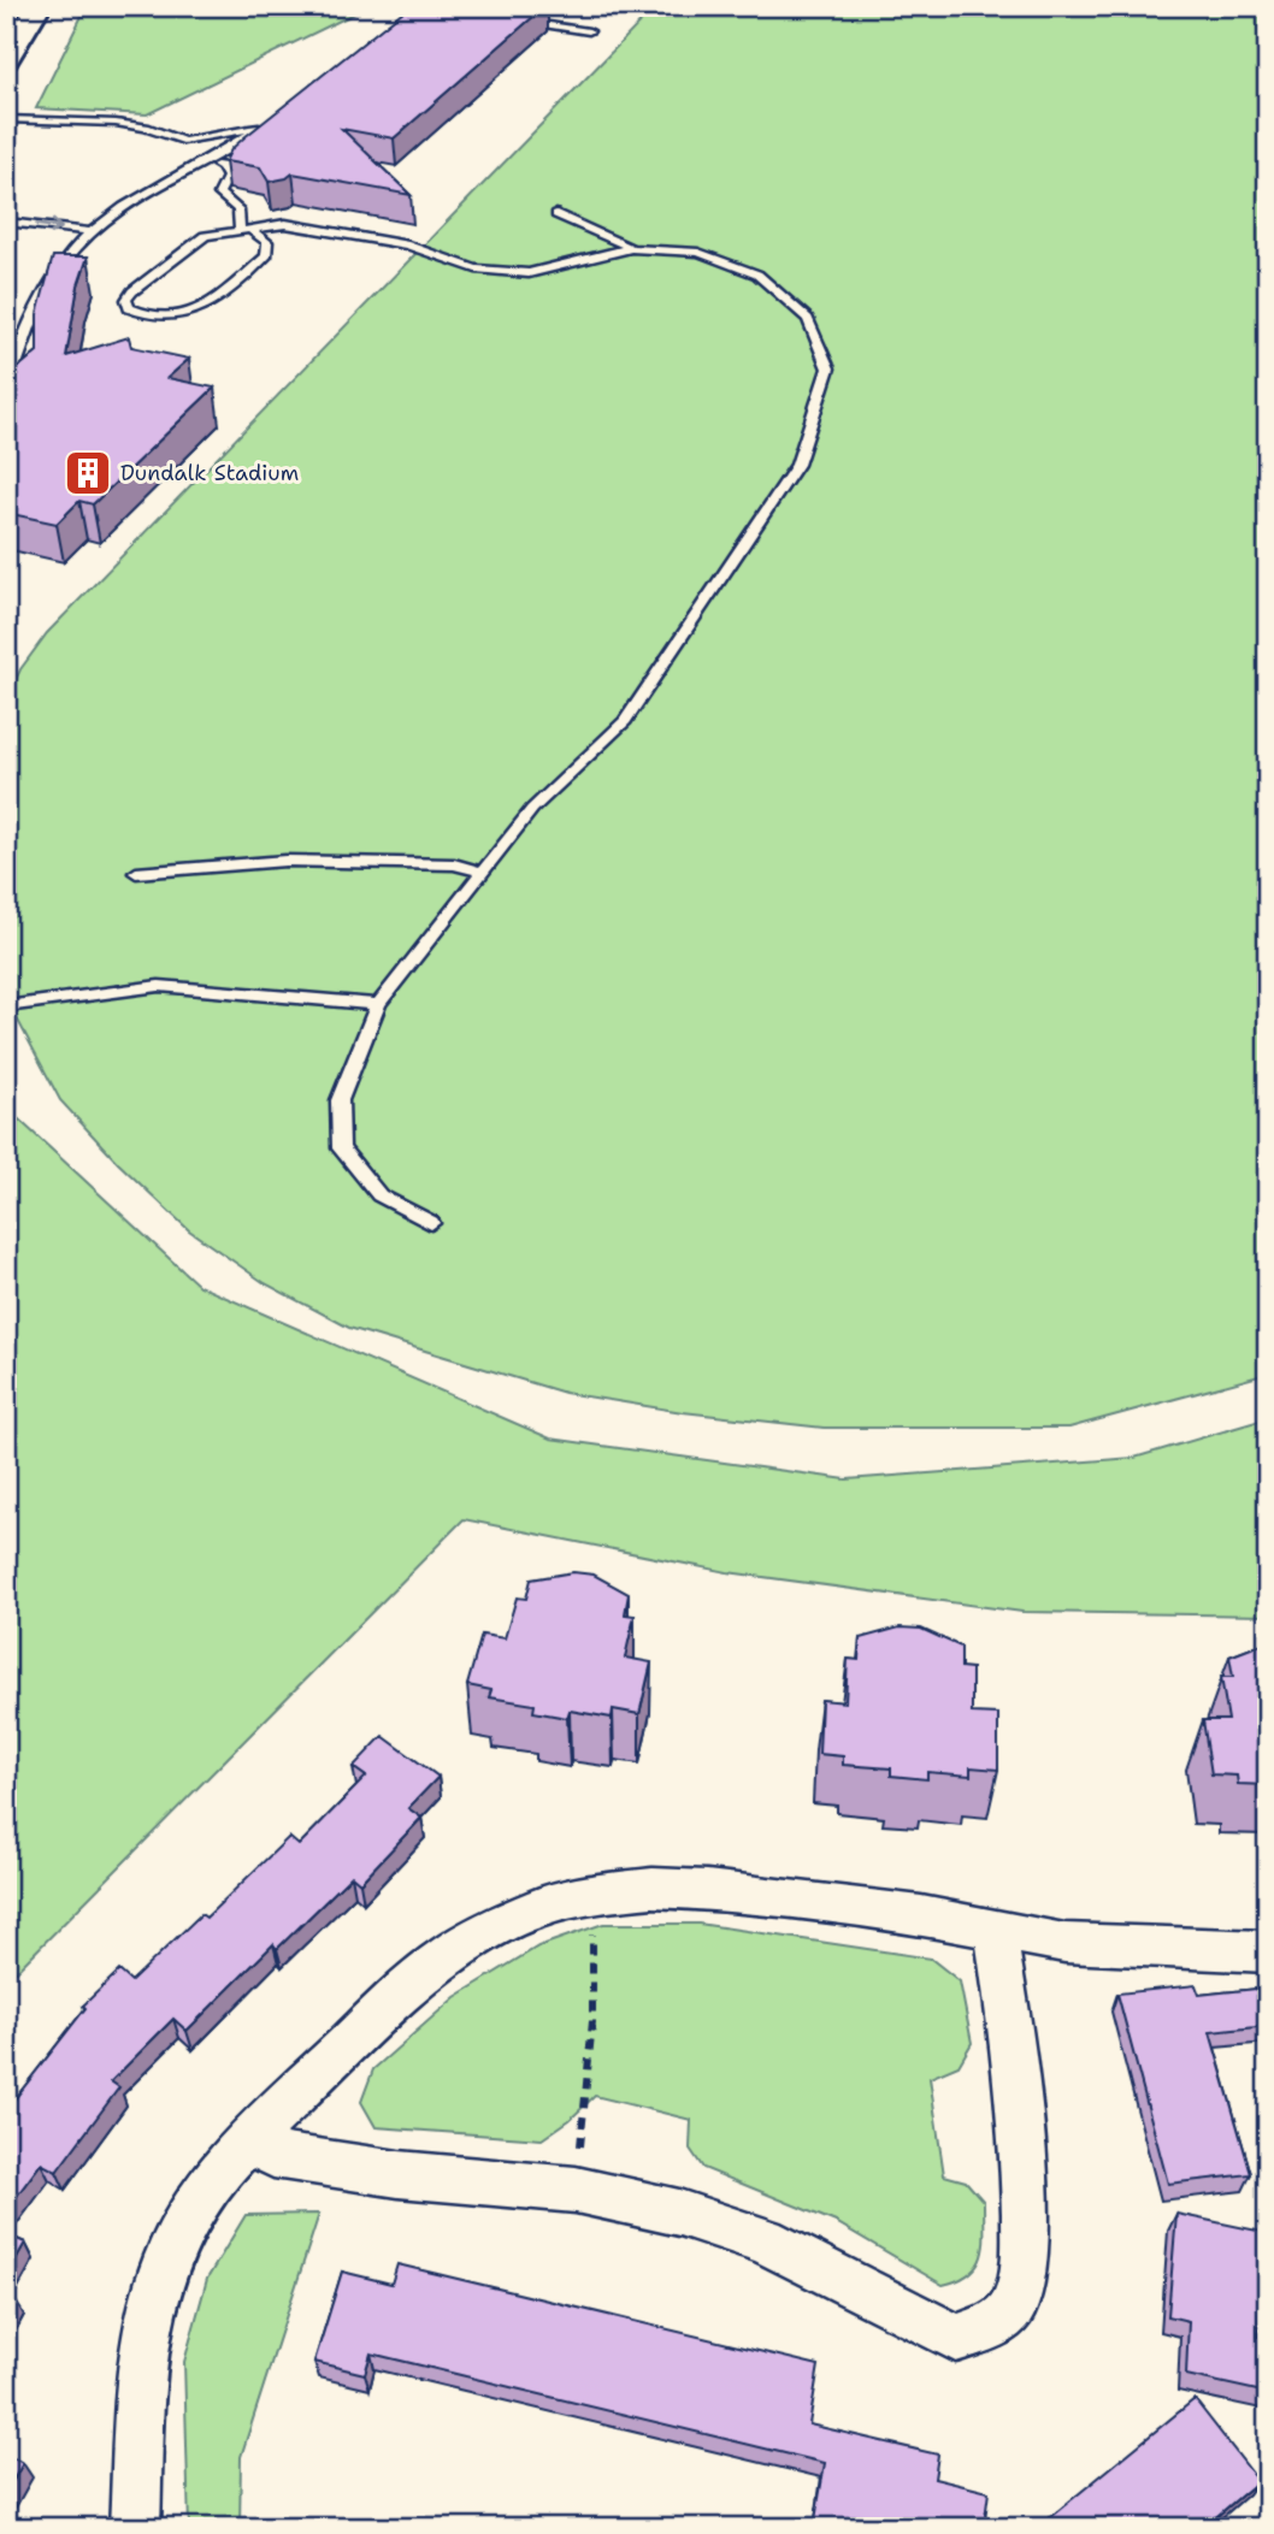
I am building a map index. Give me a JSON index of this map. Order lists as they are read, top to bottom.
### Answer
{
  "places": {
    "building": ["Dundalk Stadium"]
  }
}
